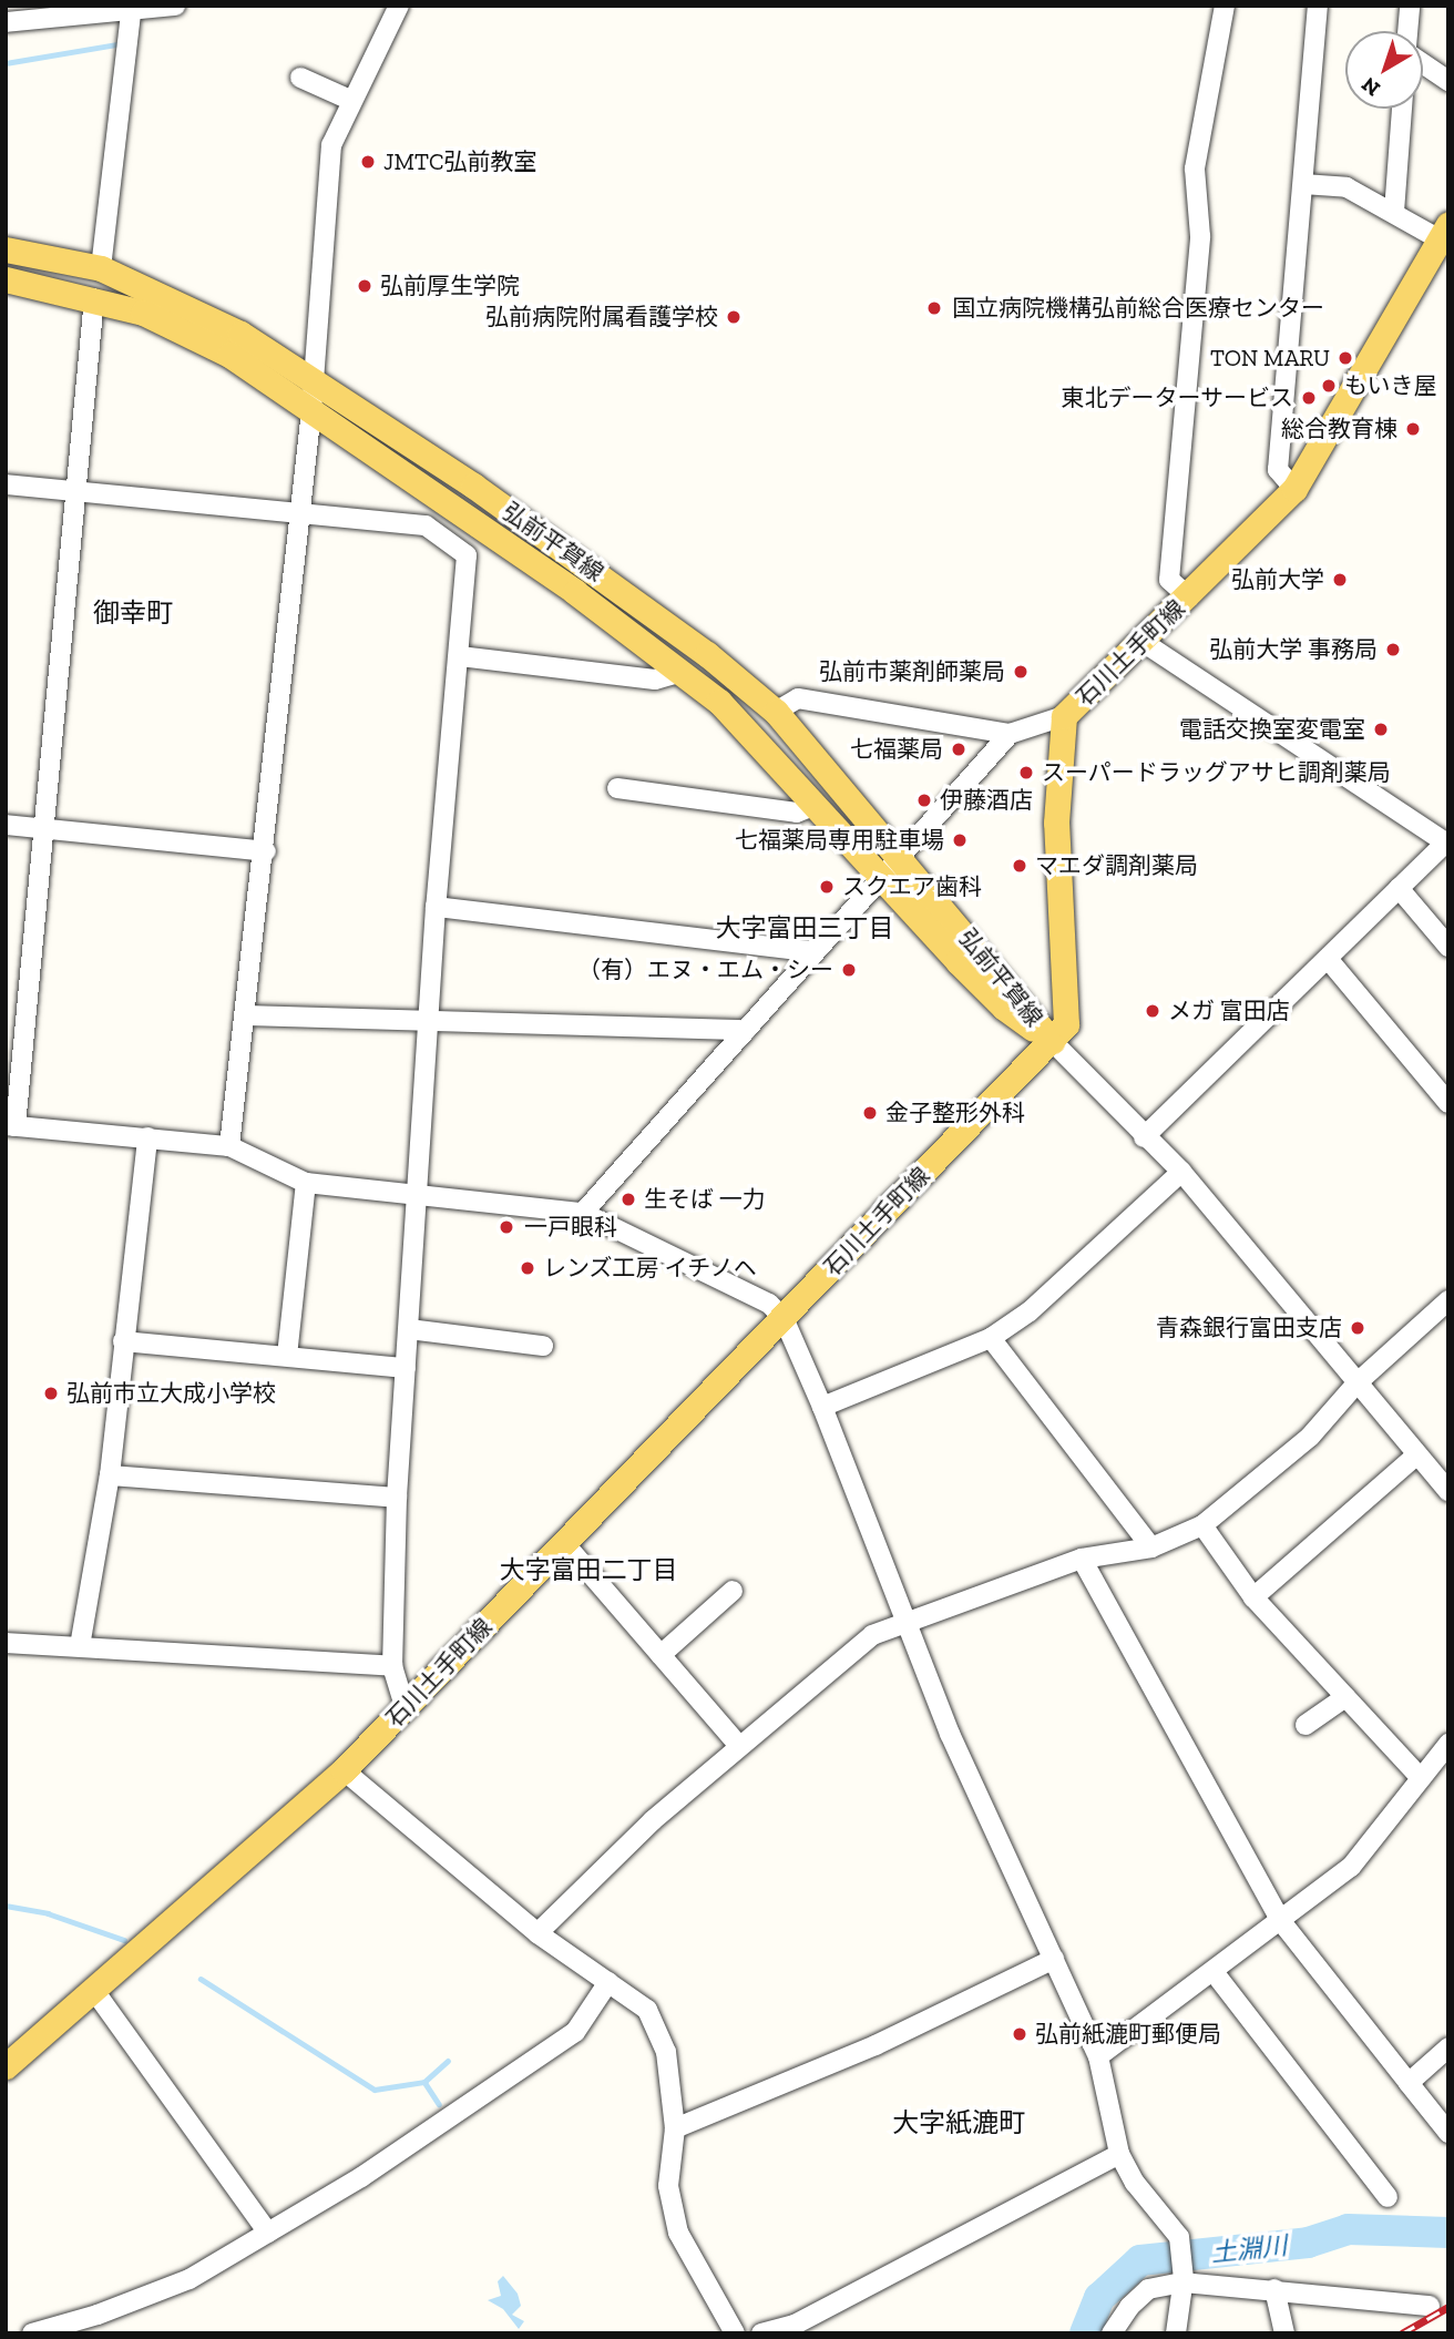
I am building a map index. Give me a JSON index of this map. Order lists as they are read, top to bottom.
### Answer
{
  "streets": {
    "main road": ["弘前平賀線", "石川土手町線"]
  },
  "crossings": [
    ["弘前平賀線", "石川土手町線"]
  ],
  "districts": [
    "御幸町",
    "大字富田三丁目",
    "大字富田二丁目",
    "大字紙漉町"
  ],
  "water": ["土淵川"],
  "places": [
    "JMTC弘前教室",
    "弘前厚生学院",
    "国立病院機構弘前総合医療センター",
    "弘前病院附属看護学校",
    "TON MARU",
    "もいき屋",
    "東北データーサービス",
    "総合教育棟",
    "弘前大学",
    "弘前大学 事務局",
    "弘前市薬剤師薬局",
    "電話交換室変電室",
    "七福薬局",
    "スーパードラッグアサヒ調剤薬局",
    "伊藤酒店",
    "七福薬局専用駐車場",
    "マエダ調剤薬局",
    "スクエア歯科",
    "（有）エヌ・エム・シー",
    "メガ 富田店",
    "金子整形外科",
    "生そば 一力",
    "一戸眼科",
    "レンズ工房 イチノヘ",
    "青森銀行富田支店",
    "弘前市立大成小学校",
    "弘前紙漉町郵便局"
  ],
  "north": "bottom left"
}
